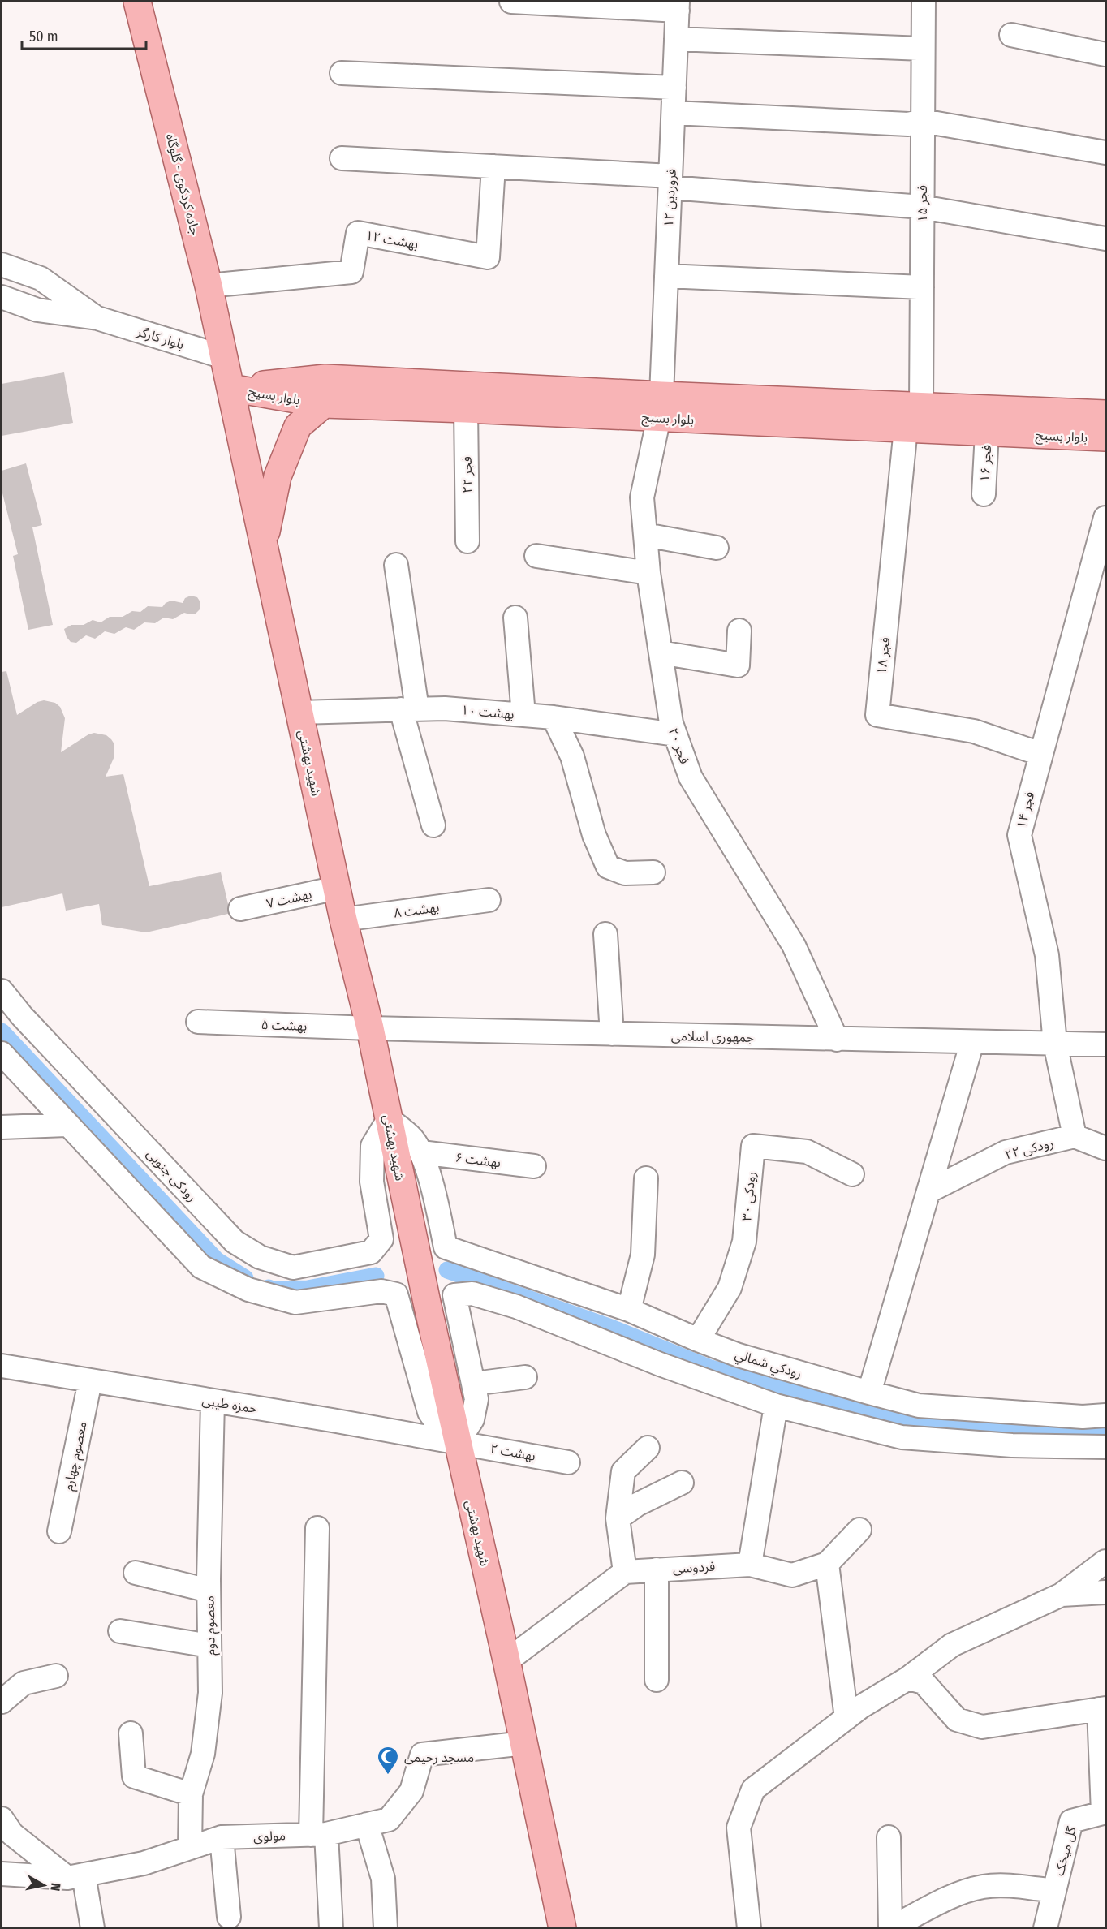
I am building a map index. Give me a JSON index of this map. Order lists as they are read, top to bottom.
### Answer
{
  "streets": {
    "main road": ["جاده کردکوی - گلوگاه", "بلوار بسیج", "شهید بهشتی"],
    "street": [
      "۱۲ فروردین",
      "فجر ۱۵",
      "بهشت ۱۲",
      "بلوار کارگر",
      "فجر ۱۶",
      "فجر ۲۲",
      "فجر ۱۸",
      "بهشت ۱۰",
      "فجر ۲۰",
      "فجر ۱۴",
      "بهشت ۷",
      "بهشت ۸",
      "بهشت ۵",
      "جمهوری اسلامی",
      "رودکی ۲۲",
      "بهشت ۶",
      "رودکی جنوبی",
      "رودکی ۳۰",
      "رودکي شمالي",
      "حمزه طیبی",
      "بهشت ۲",
      "معصوم چهارم",
      "فردوسی",
      "معصوم دوم",
      "مولوی",
      "گل میخک"
    ]
  },
  "crossings": [
    ["جاده کردکوی - گلوگاه", "بهشت ۱۲"],
    ["جاده کردکوی - گلوگاه", "بلوار کارگر"],
    ["جاده کردکوی - گلوگاه", "بلوار بسیج"],
    ["جاده کردکوی - گلوگاه", "شهید بهشتی"],
    ["۱۲ فروردین", "بلوار بسیج"],
    ["۱۲ فروردین", "فجر ۲۰"],
    ["فجر ۱۵", "بلوار بسیج"],
    ["بلوار کارگر", "بلوار بسیج"],
    ["بلوار کارگر", "شهید بهشتی"],
    ["بلوار بسیج", "فجر ۱۶"],
    ["بلوار بسیج", "فجر ۲۲"],
    ["بلوار بسیج", "فجر ۱۸"],
    ["بلوار بسیج", "فجر ۲۰"],
    ["بلوار بسیج", "شهید بهشتی"],
    ["فجر ۱۸", "فجر ۱۴"],
    ["بهشت ۱۰", "فجر ۲۰"],
    ["بهشت ۱۰", "شهید بهشتی"],
    ["فجر ۲۰", "جمهوری اسلامی"],
    ["شهید بهشتی", "بهشت ۷"],
    ["شهید بهشتی", "بهشت ۸"],
    ["شهید بهشتی", "بهشت ۵"],
    ["شهید بهشتی", "جمهوری اسلامی"],
    ["شهید بهشتی", "رودکی جنوبی"],
    ["شهید بهشتی", "حمزه طیبی"],
    ["شهید بهشتی", "بهشت ۲"],
    ["شهید بهشتی", "مولوی"],
    ["فجر ۱۴", "جمهوری اسلامی"],
    ["فجر ۱۴", "رودکی ۲۲"],
    ["بهشت ۵", "جمهوری اسلامی"],
    ["بهشت ۶", "رودکي شمالي"],
    ["رودکی ۳۰", "رودکي شمالي"],
    ["حمزه طیبی", "بهشت ۲"],
    ["حمزه طیبی", "معصوم چهارم"],
    ["حمزه طیبی", "معصوم دوم"],
    ["معصوم دوم", "مولوی"]
  ],
  "places": {
    "mosque": ["مسجد رحیمی"]
  },
  "scale_bar": "50 m",
  "north": "right"
}
